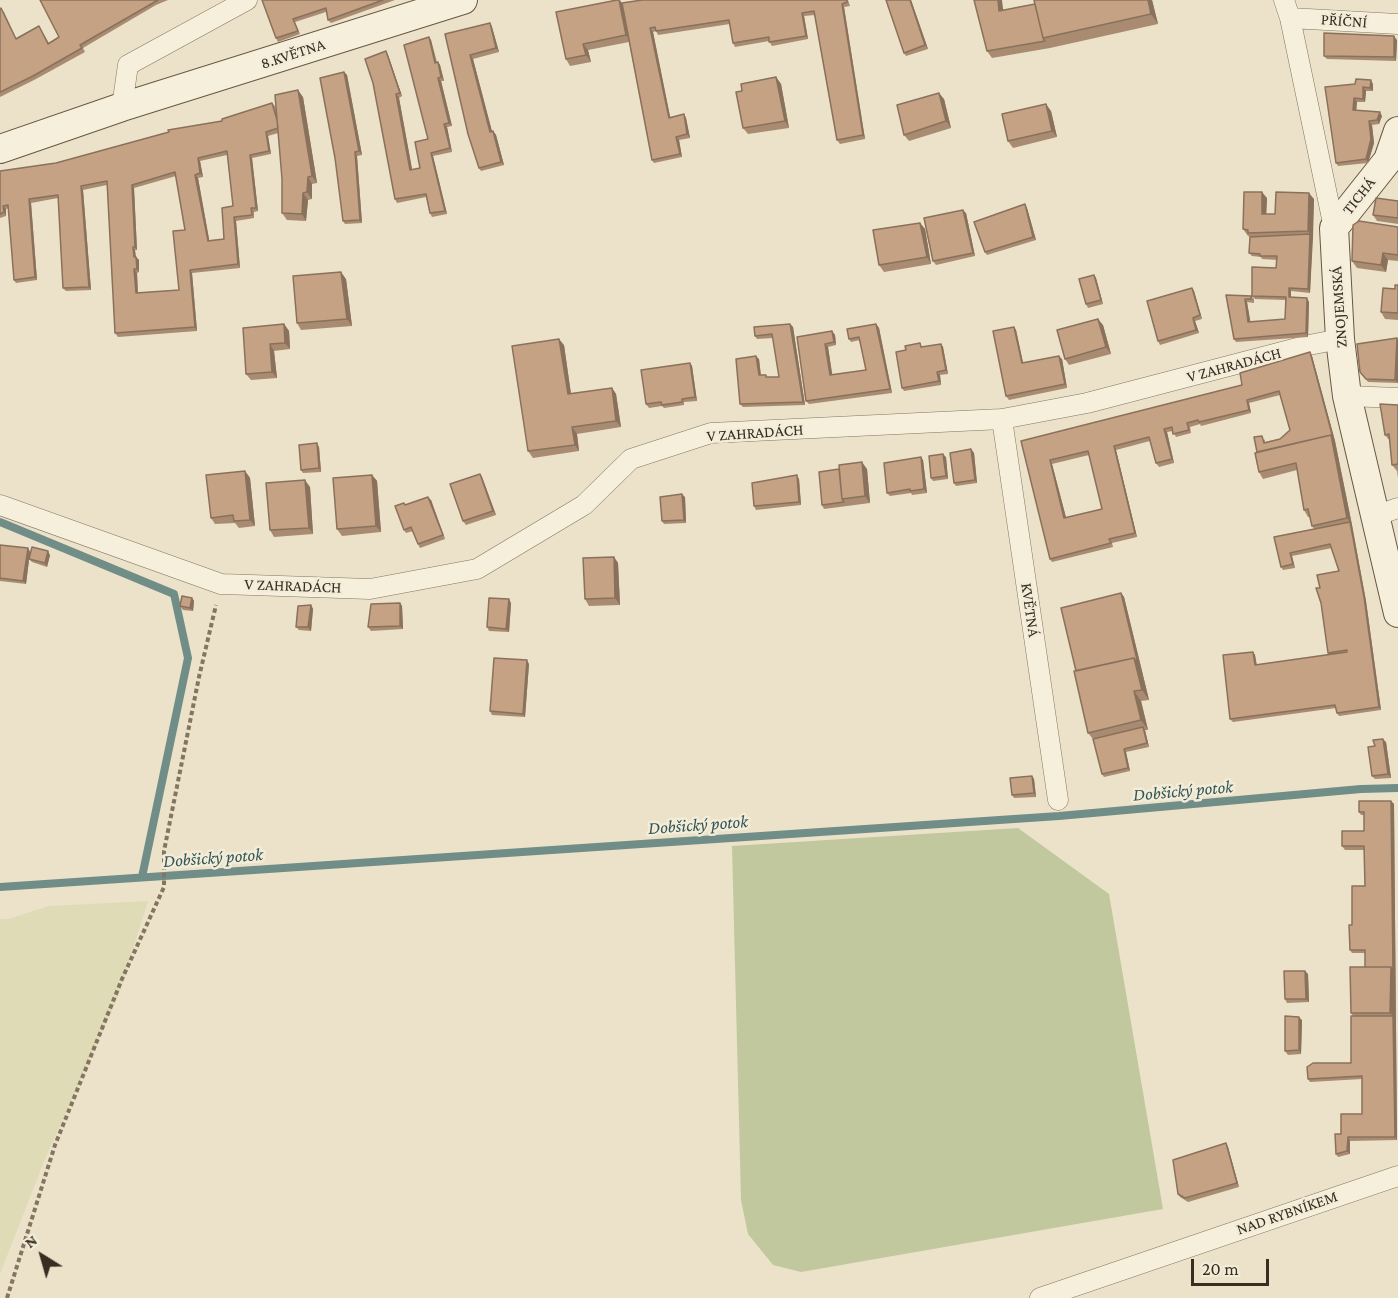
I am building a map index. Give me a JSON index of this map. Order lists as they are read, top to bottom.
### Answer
{
  "streets": {
    "street": [
      "PŘÍČNÍ",
      "8.KVĚTNA",
      "TICHÁ",
      "ZNOJEMSKÁ",
      "V ZAHRADÁCH",
      "KVĚTNÁ",
      "NAD RYBNÍKEM"
    ]
  },
  "crossings": [
    ["PŘÍČNÍ", "ZNOJEMSKÁ"],
    ["TICHÁ", "ZNOJEMSKÁ"],
    ["ZNOJEMSKÁ", "V ZAHRADÁCH"],
    ["V ZAHRADÁCH", "KVĚTNÁ"]
  ],
  "water": ["Dobšický potok"],
  "scale_bar": "20 m",
  "north": "top left"
}
